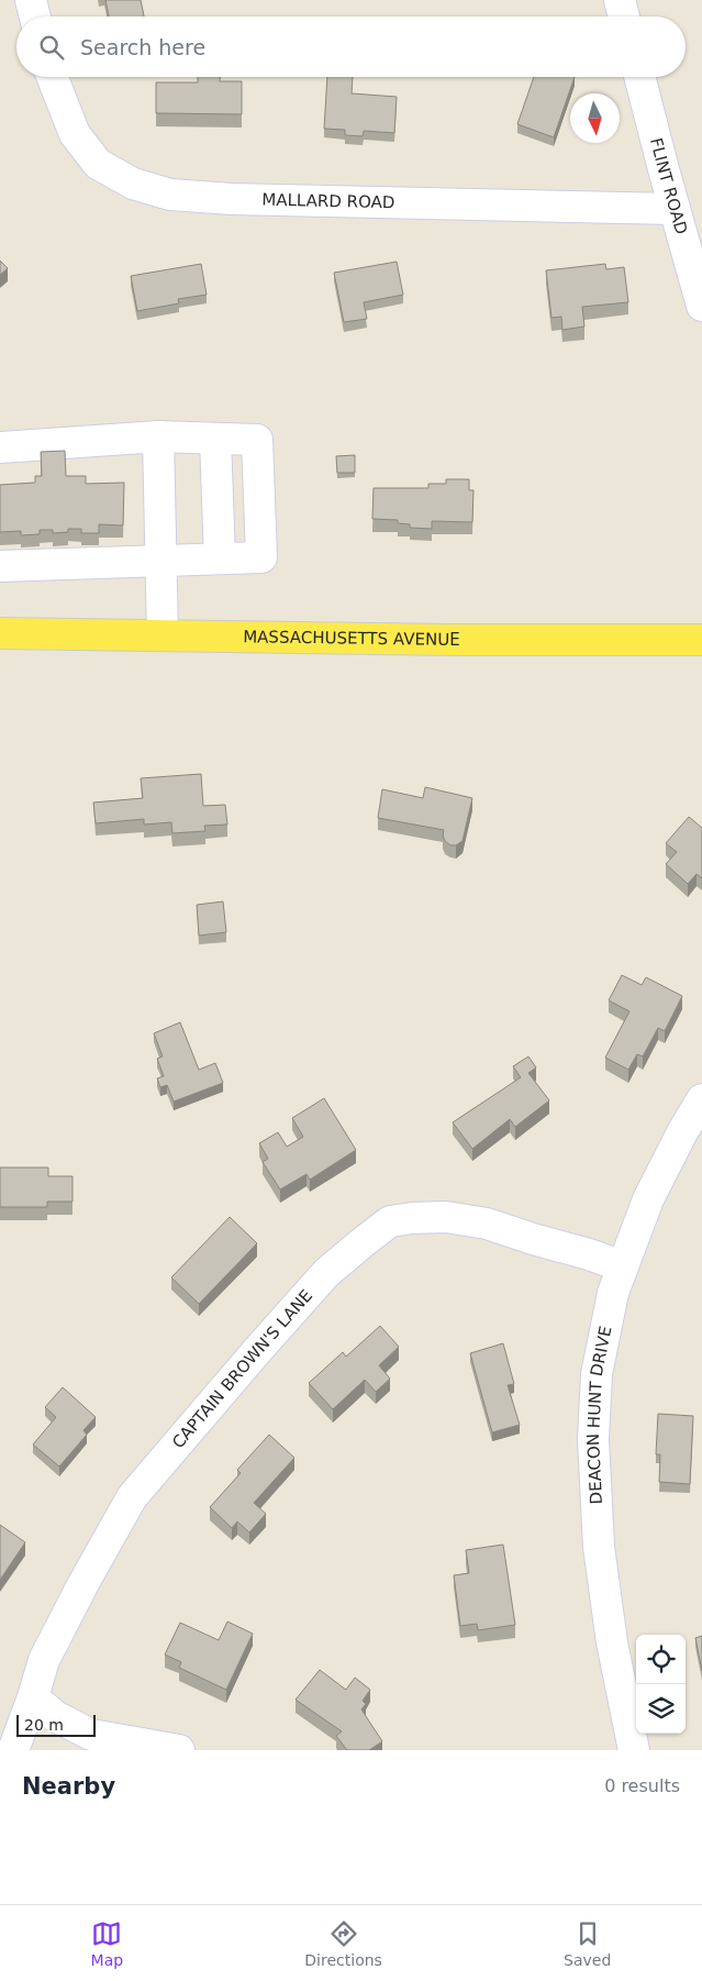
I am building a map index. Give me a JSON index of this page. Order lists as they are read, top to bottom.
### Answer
{
  "streets": {
    "main road": ["MASSACHUSETTS AVENUE"],
    "street": [
      "FLINT ROAD",
      "MALLARD ROAD",
      "CAPTAIN BROWN'S LANE",
      "DEACON HUNT DRIVE"
    ]
  },
  "crossings": [
    ["FLINT ROAD", "MALLARD ROAD"],
    ["CAPTAIN BROWN'S LANE", "DEACON HUNT DRIVE"]
  ],
  "scale_bar": "20 m",
  "north": "bottom",
  "page": {
    "search": "Search here",
    "scale": "20 m",
    "heading": ["Nearby", "0 results"],
    "nav": ["Map", "Directions", "Saved"]
  }
}
